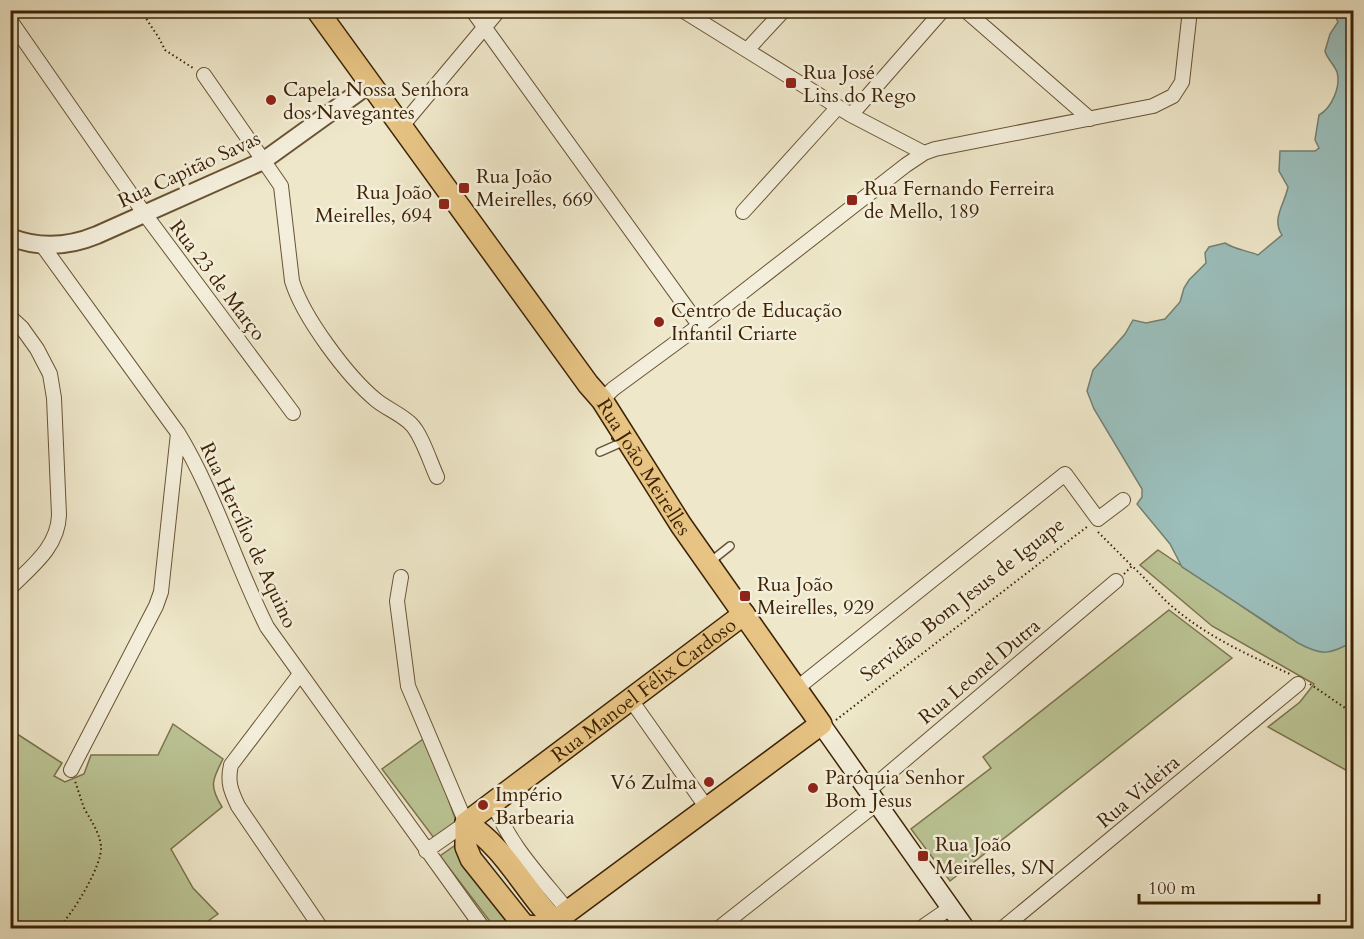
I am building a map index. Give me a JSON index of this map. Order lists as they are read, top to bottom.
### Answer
{
  "streets": {
    "main road": ["Rua João Meirelles", "Rua Manoel Félix Cardoso"],
    "street": [
      "Rua Capitão Savas",
      "Rua 23 de Março",
      "Rua Hercílio de Aquino",
      "Rua Leonel Dutra",
      "Rua Videira"
    ],
    "path": ["Servidão Bom Jesus de Iguape"]
  },
  "crossings": [
    ["Rua Capitão Savas", "Rua 23 de Março"],
    ["Rua Capitão Savas", "Rua João Meirelles"],
    ["Rua Capitão Savas", "Rua Hercílio de Aquino"],
    ["Rua João Meirelles", "Servidão Bom Jesus de Iguape"],
    ["Rua João Meirelles", "Rua Leonel Dutra"],
    ["Rua João Meirelles", "Rua Manoel Félix Cardoso"],
    ["Rua Hercílio de Aquino", "Rua Manoel Félix Cardoso"]
  ],
  "places": {
    "transit": [
      "Rua José Lins do Rego",
      "Rua João Meirelles, 669",
      "Rua Fernando Ferreira de Mello, 189",
      "Rua João Meirelles, 694",
      "Rua João Meirelles, 929",
      "Rua João Meirelles, S/N"
    ],
    "other": [
      "Capela Nossa Senhora dos Navegantes",
      "Centro de Educação Infantil Criarte",
      "Vó Zulma",
      "Paróquia Senhor Bom Jesus",
      "Império Barbearia"
    ]
  },
  "scale_bar": "100 m"
}
